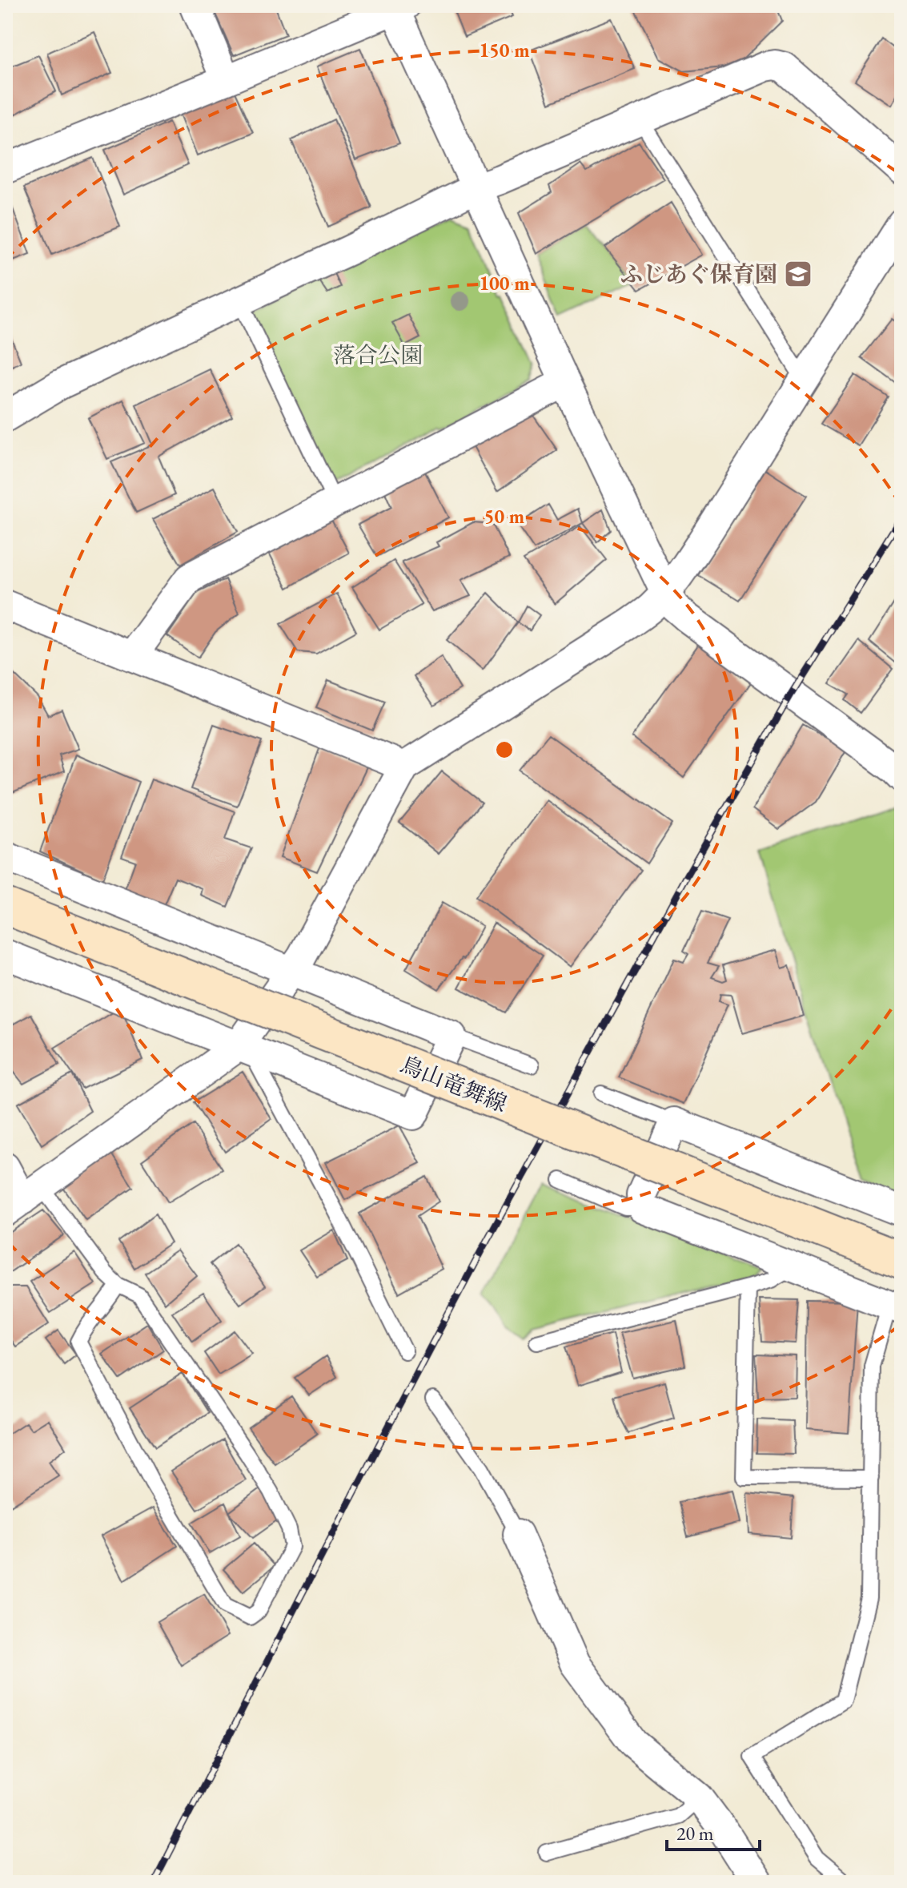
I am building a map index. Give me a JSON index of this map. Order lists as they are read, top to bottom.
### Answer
{
  "streets": {
    "main road": ["鳥山竜舞線"]
  },
  "parks": ["落合公園"],
  "places": {
    "school or university": ["ふじあぐ保育園"]
  },
  "scale_bar": "20 m",
  "rings": ["150 m", "100 m", "50 m"]
}
